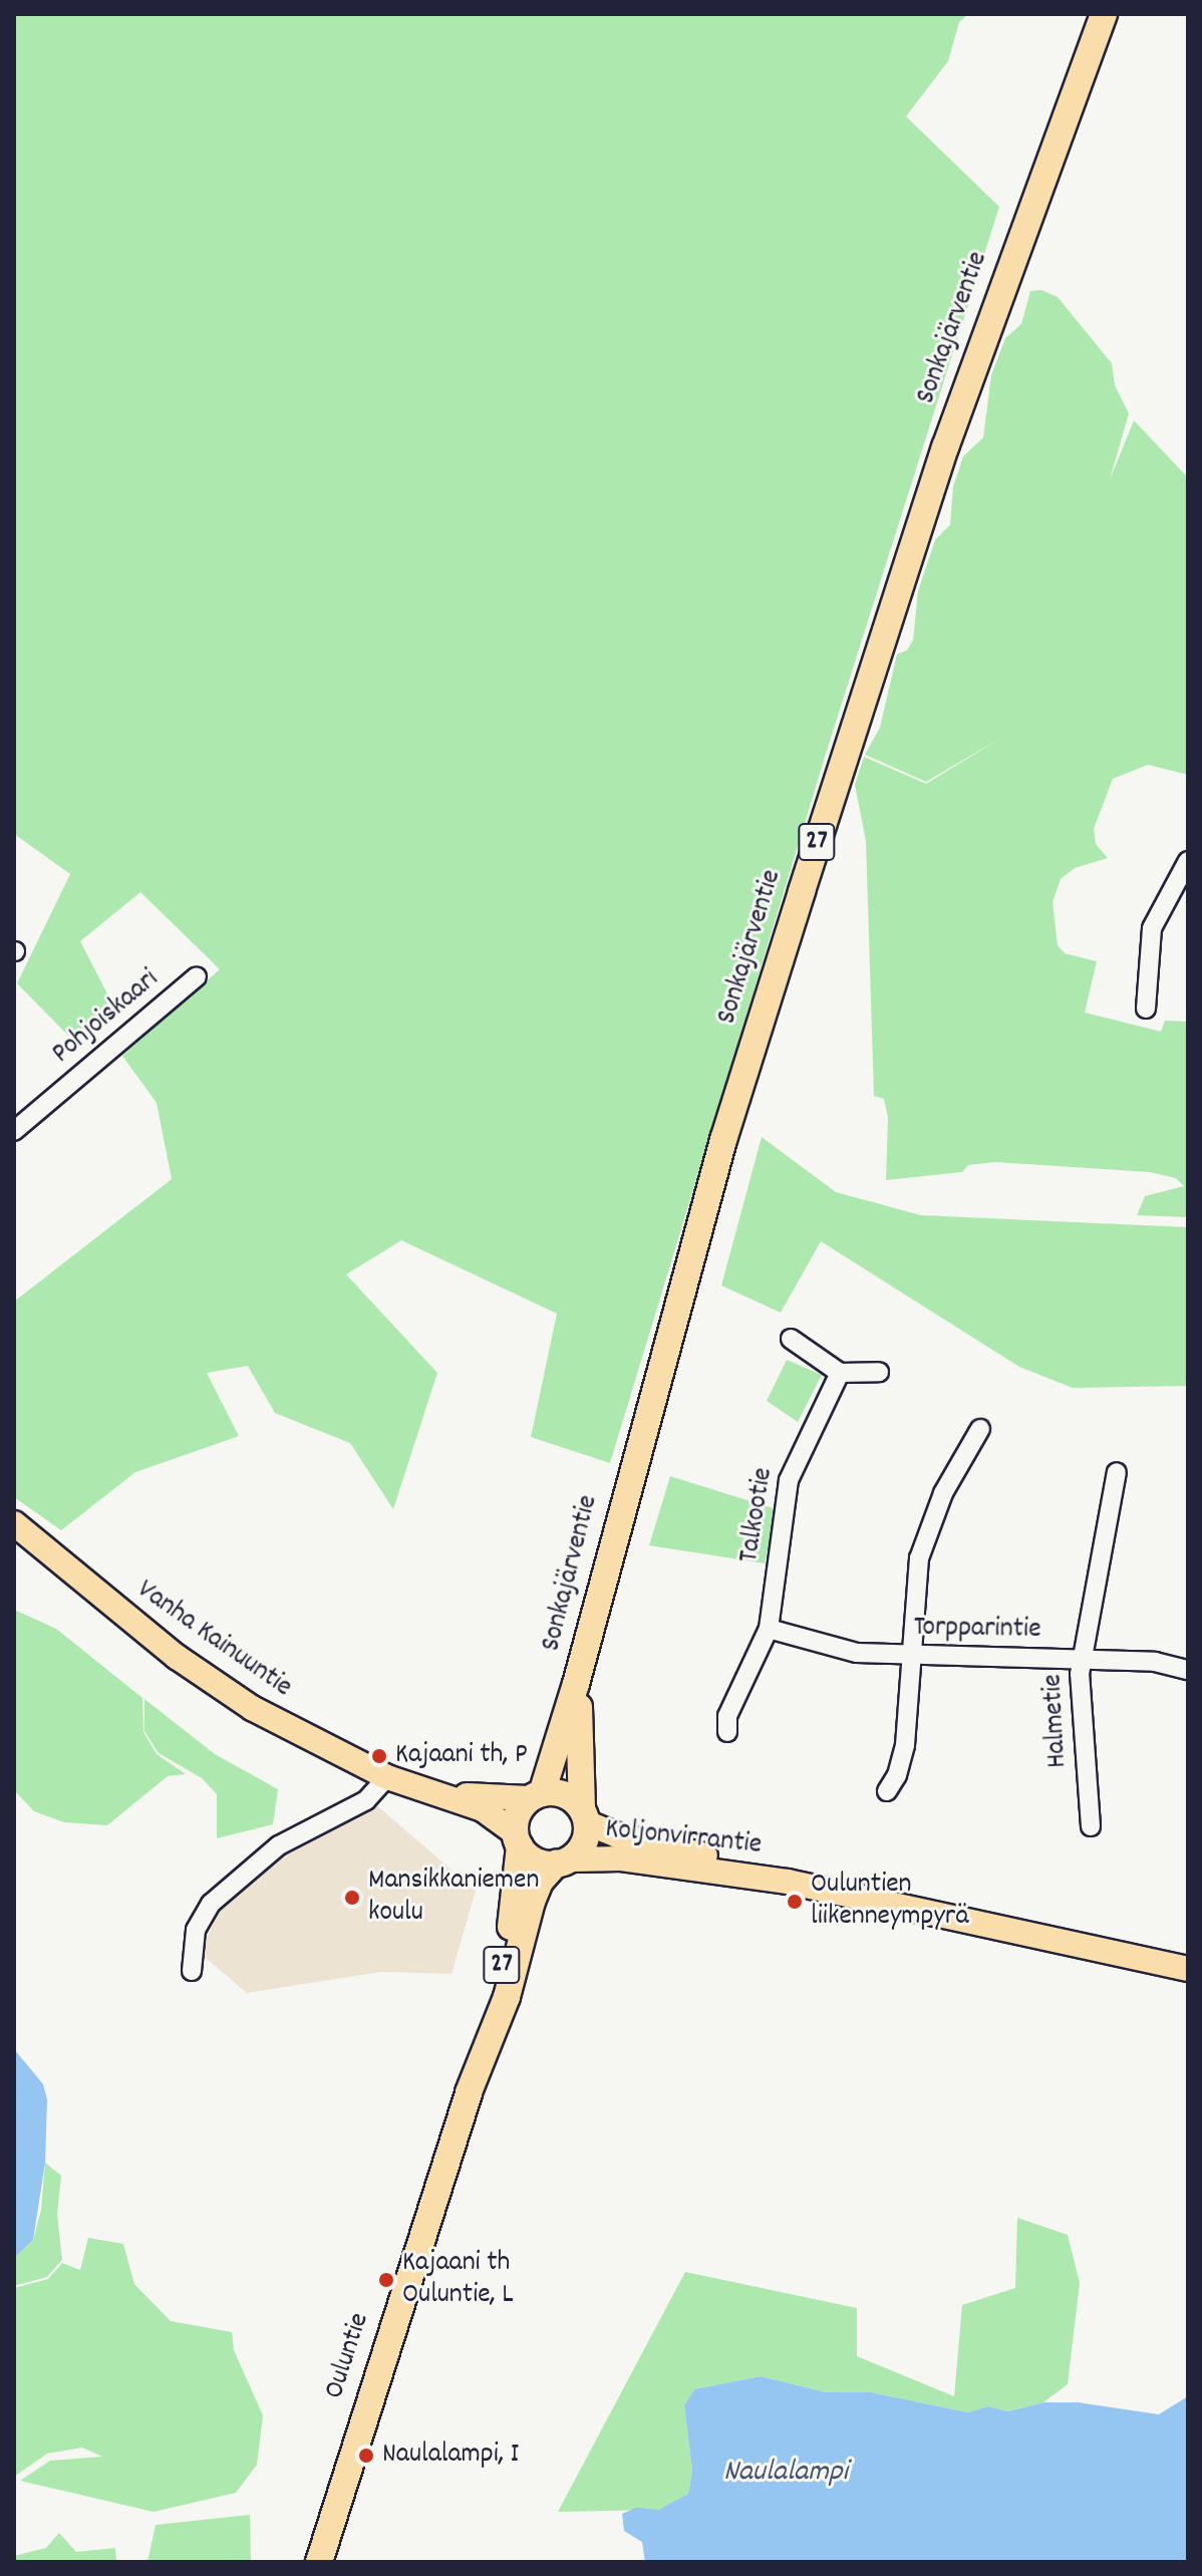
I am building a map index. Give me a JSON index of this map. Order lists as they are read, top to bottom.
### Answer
{
  "streets": {
    "highway": ["Sonkajärventie", "27", "Ouluntie"],
    "main road": ["Vanha Kainuuntie", "Koljonvirrantie"],
    "street": [
      "Pohjoiskaari",
      "Talkootie",
      "Torpparintie",
      "Halmetie"
    ]
  },
  "crossings": [
    ["Sonkajärventie", "Vanha Kainuuntie"],
    ["Sonkajärventie", "Koljonvirrantie"],
    ["Sonkajärventie", "Ouluntie"],
    ["Talkootie", "Torpparintie"],
    ["Torpparintie", "Halmetie"],
    ["Vanha Kainuuntie", "Koljonvirrantie"],
    ["Vanha Kainuuntie", "Ouluntie"],
    ["Koljonvirrantie", "Ouluntie"]
  ],
  "water": ["Naulalampi"],
  "places": [
    "Kajaani th, P",
    "Mansikkaniemen koulu",
    "Ouluntien liikenneympyrä",
    "Kajaani th Ouluntie, L",
    "Naulalampi, I"
  ]
}
